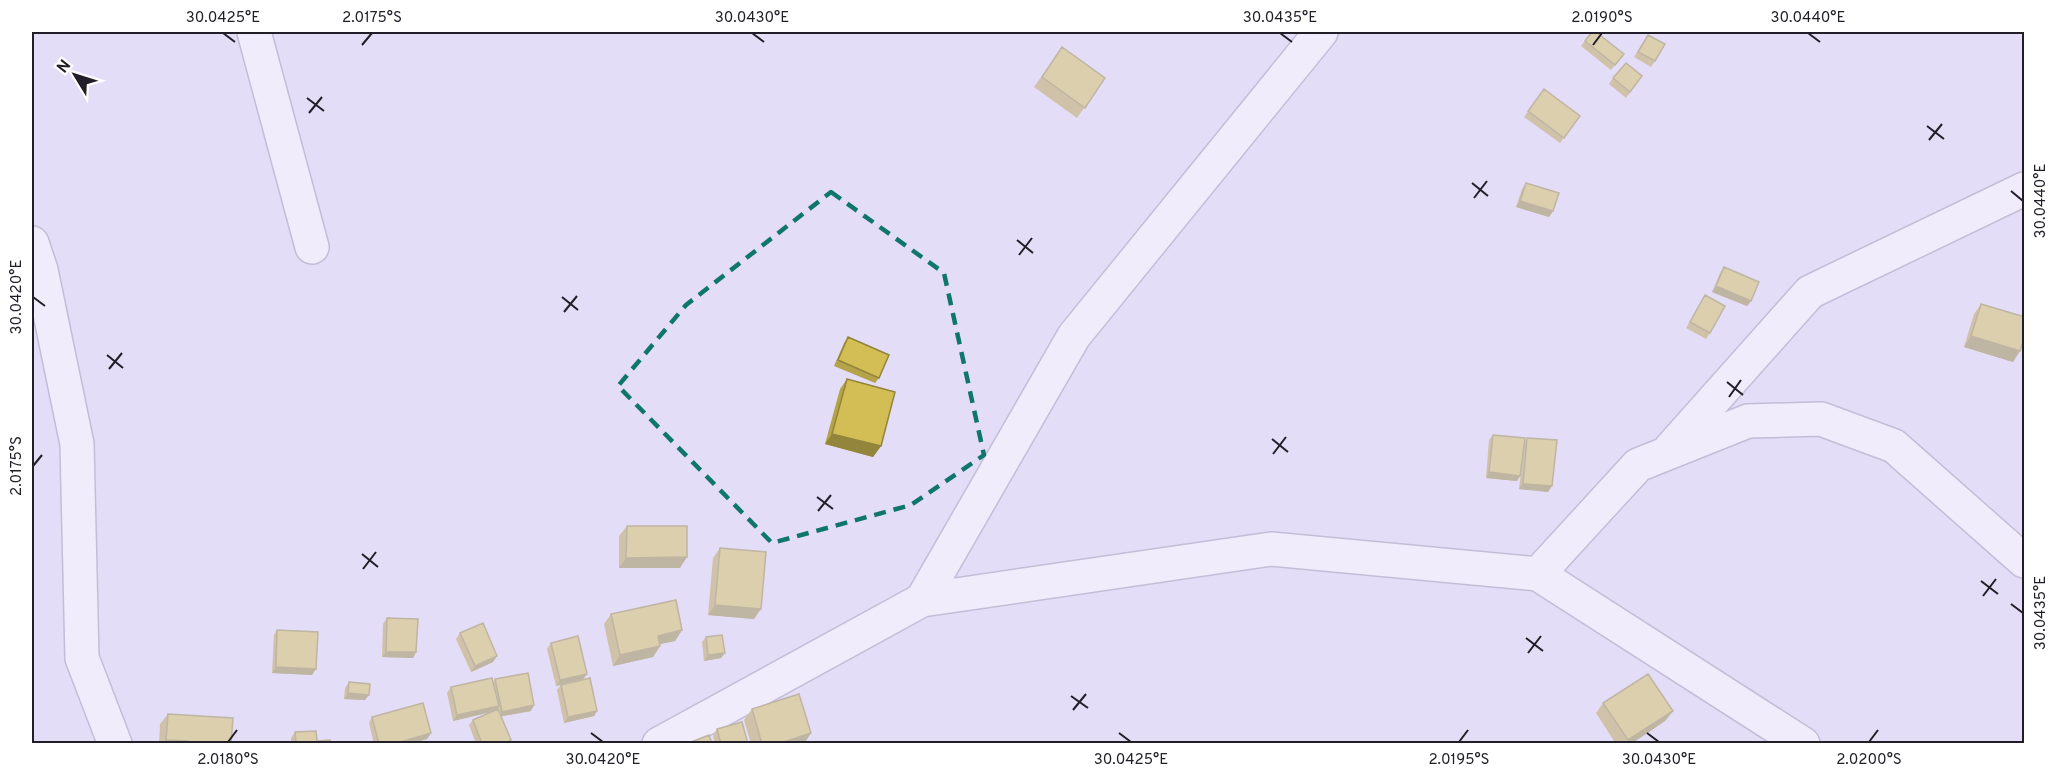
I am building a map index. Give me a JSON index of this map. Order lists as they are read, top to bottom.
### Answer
{
  "north": "top left",
  "coordinates": [
    "30.0425°E",
    "2.0175°S",
    "30.0430°E",
    "30.0435°E",
    "2.0190°S",
    "30.0440°E",
    "30.0420°E",
    "2.0180°S",
    "2.0195°S",
    "2.0200°S"
  ]
}
